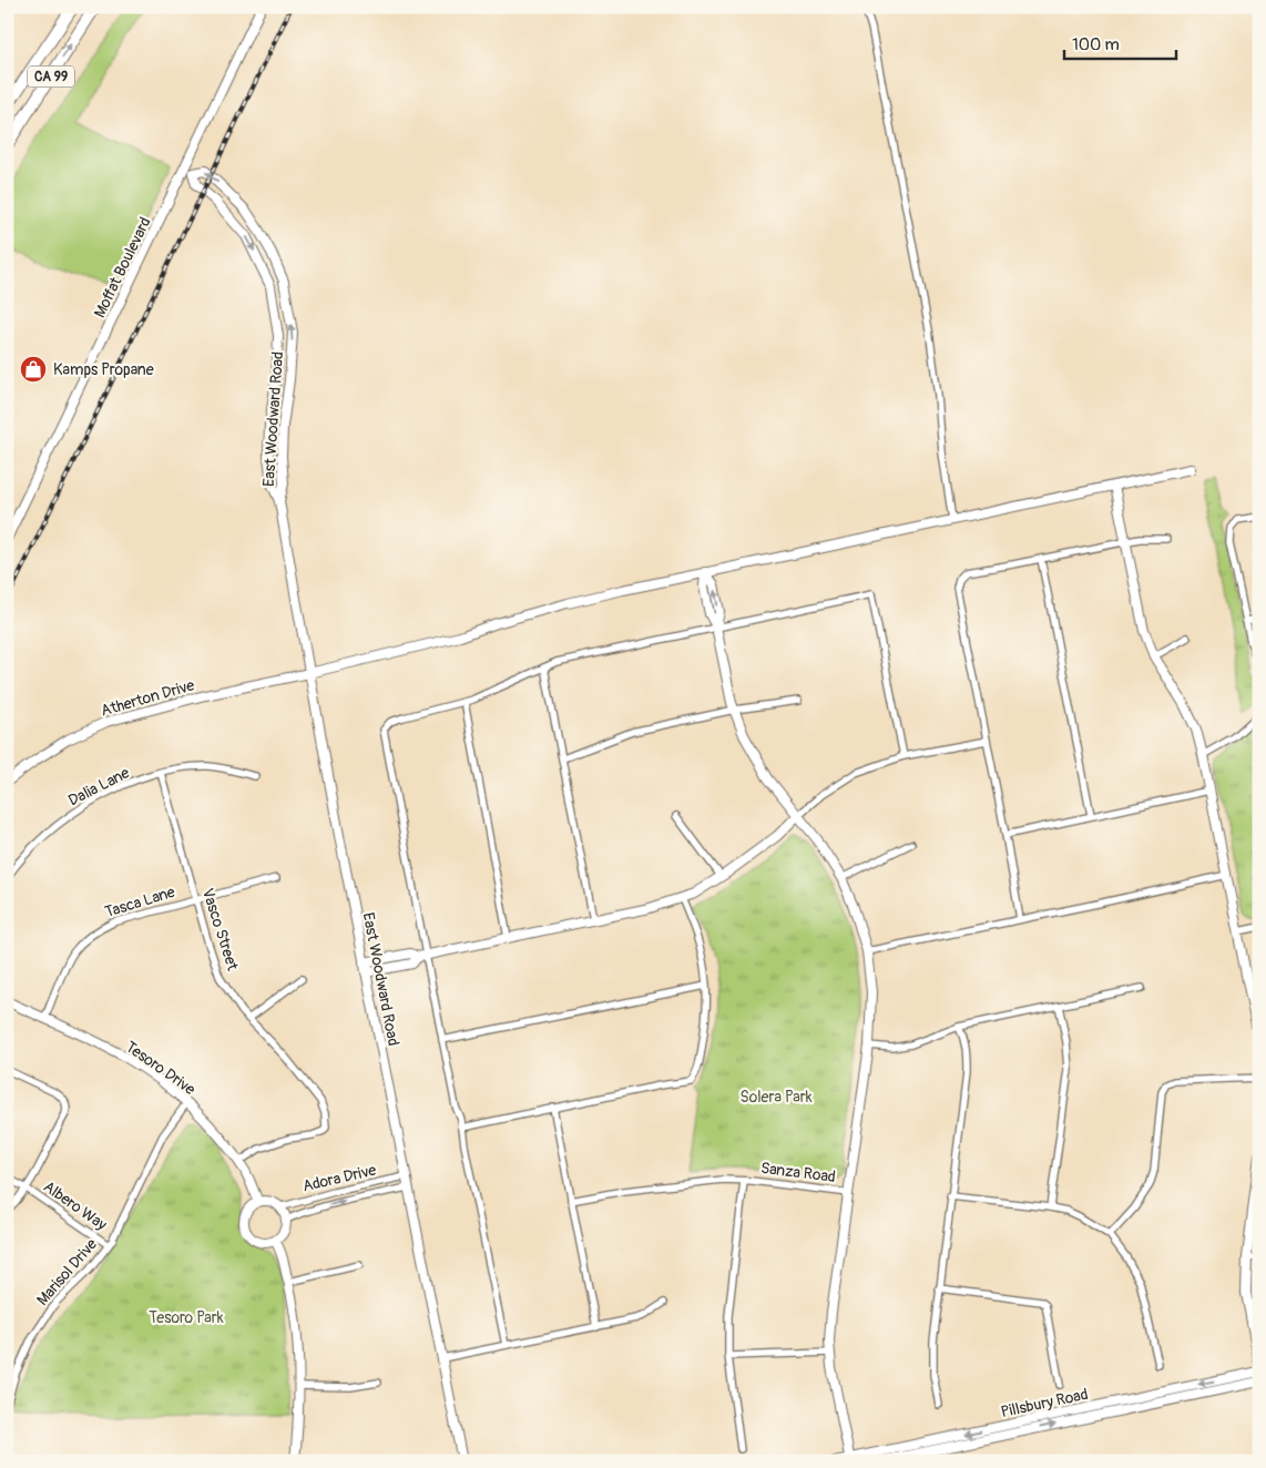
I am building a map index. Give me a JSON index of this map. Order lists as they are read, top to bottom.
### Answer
{
  "streets": {
    "highway": ["CA 99"],
    "street": [
      "Moffat Boulevard",
      "East Woodward Road",
      "Atherton Drive",
      "Dalia Lane",
      "Tasca Lane",
      "Vasco Street",
      "Tesoro Drive",
      "Sanza Road",
      "Adora Drive",
      "Albero Way",
      "Marisol Drive",
      "Pillsbury Road"
    ]
  },
  "crossings": [
    ["East Woodward Road", "Atherton Drive"],
    ["East Woodward Road", "Adora Drive"],
    ["Dalia Lane", "Vasco Street"],
    ["Tasca Lane", "Vasco Street"],
    ["Tasca Lane", "Tesoro Drive"],
    ["Vasco Street", "Tesoro Drive"],
    ["Tesoro Drive", "Adora Drive"],
    ["Tesoro Drive", "Marisol Drive"],
    ["Albero Way", "Marisol Drive"]
  ],
  "parks": ["Solera Park", "Tesoro Park"],
  "places": {
    "shop": ["Kamps Propane"]
  },
  "scale_bar": "100 m"
}
